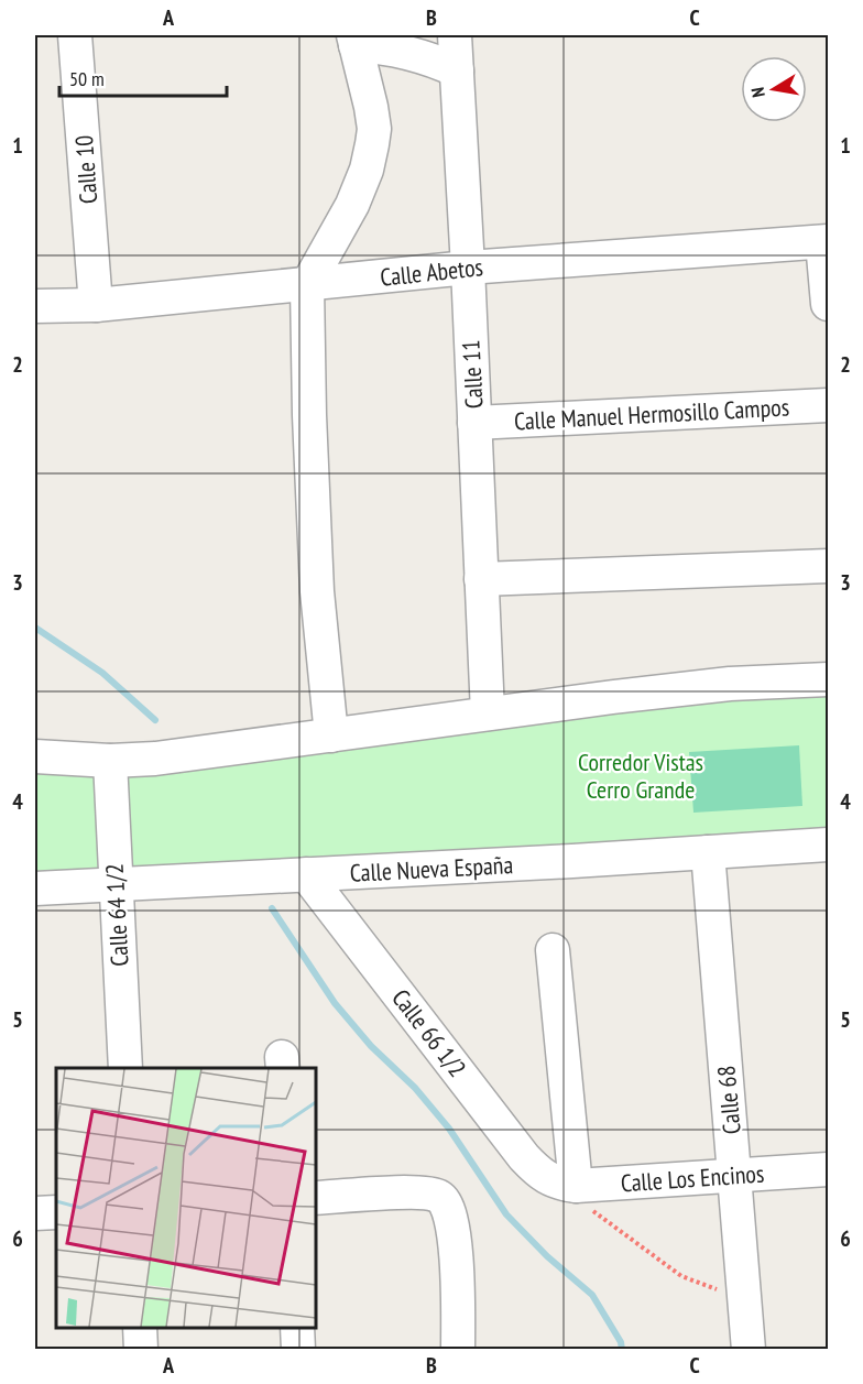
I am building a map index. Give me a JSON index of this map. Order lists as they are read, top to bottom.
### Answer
{
  "streets": {
    "street": [
      "Calle 10",
      "Calle Abetos",
      "Calle 11",
      "Calle Manuel Hermosillo Campos",
      "Calle Nueva España",
      "Calle 64 1/2",
      "Calle 66 1/2",
      "Calle 68",
      "Calle Los Encinos"
    ]
  },
  "crossings": [
    ["Calle 10", "Calle Abetos"],
    ["Calle Abetos", "Calle 11"],
    ["Calle 11", "Calle Manuel Hermosillo Campos"],
    ["Calle Nueva España", "Calle 64 1/2"],
    ["Calle Nueva España", "Calle 66 1/2"],
    ["Calle Nueva España", "Calle 68"],
    ["Calle 66 1/2", "Calle Los Encinos"],
    ["Calle 68", "Calle Los Encinos"]
  ],
  "parks": ["Corredor Vistas Cerro Grande"],
  "scale_bar": "50 m",
  "north": "left",
  "grid": {
    "columns": ["A", "B", "C"],
    "rows": [
      "1",
      "2",
      "3",
      "4",
      "5",
      "6"
    ]
  }
}
